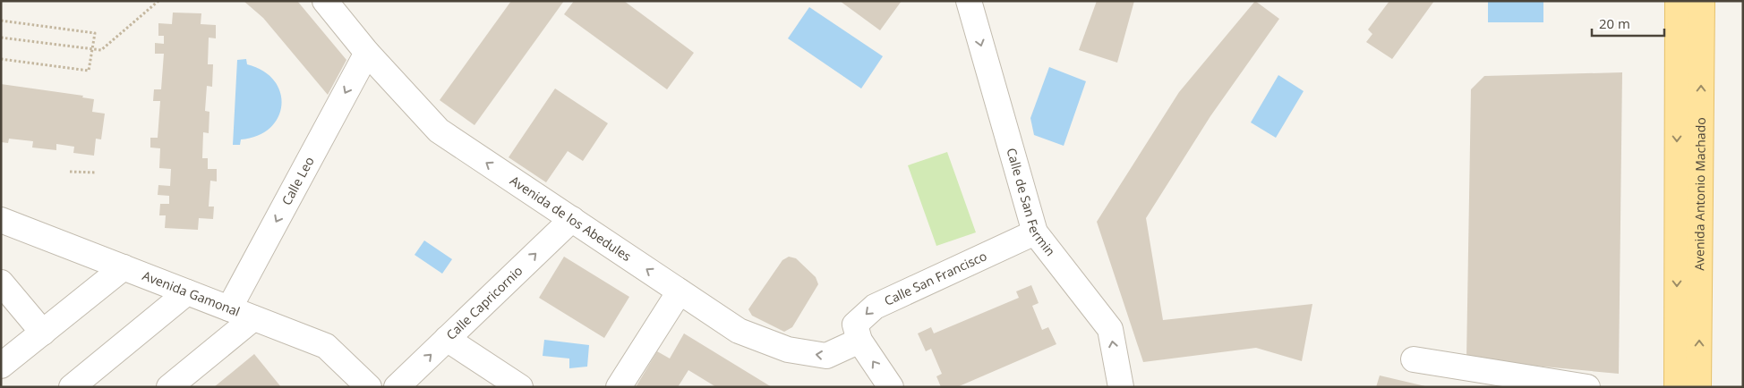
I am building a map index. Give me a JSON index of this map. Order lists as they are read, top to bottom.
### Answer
{
  "streets": {
    "main road": ["Avenida Antonio Machado"],
    "street": [
      "Calle Leo",
      "Calle de San Fermin",
      "Avenida de los Abedules",
      "Calle San Francisco",
      "Avenida Gamonal",
      "Calle Capricornio"
    ]
  },
  "crossings": [
    ["Calle Leo", "Avenida de los Abedules"],
    ["Calle Leo", "Avenida Gamonal"],
    ["Calle de San Fermin", "Calle San Francisco"],
    ["Avenida de los Abedules", "Calle San Francisco"],
    ["Avenida de los Abedules", "Calle Capricornio"]
  ],
  "one_way": ["Calle Leo", "Avenida de los Abedules", "Calle San Francisco"],
  "scale_bar": "20 m"
}
